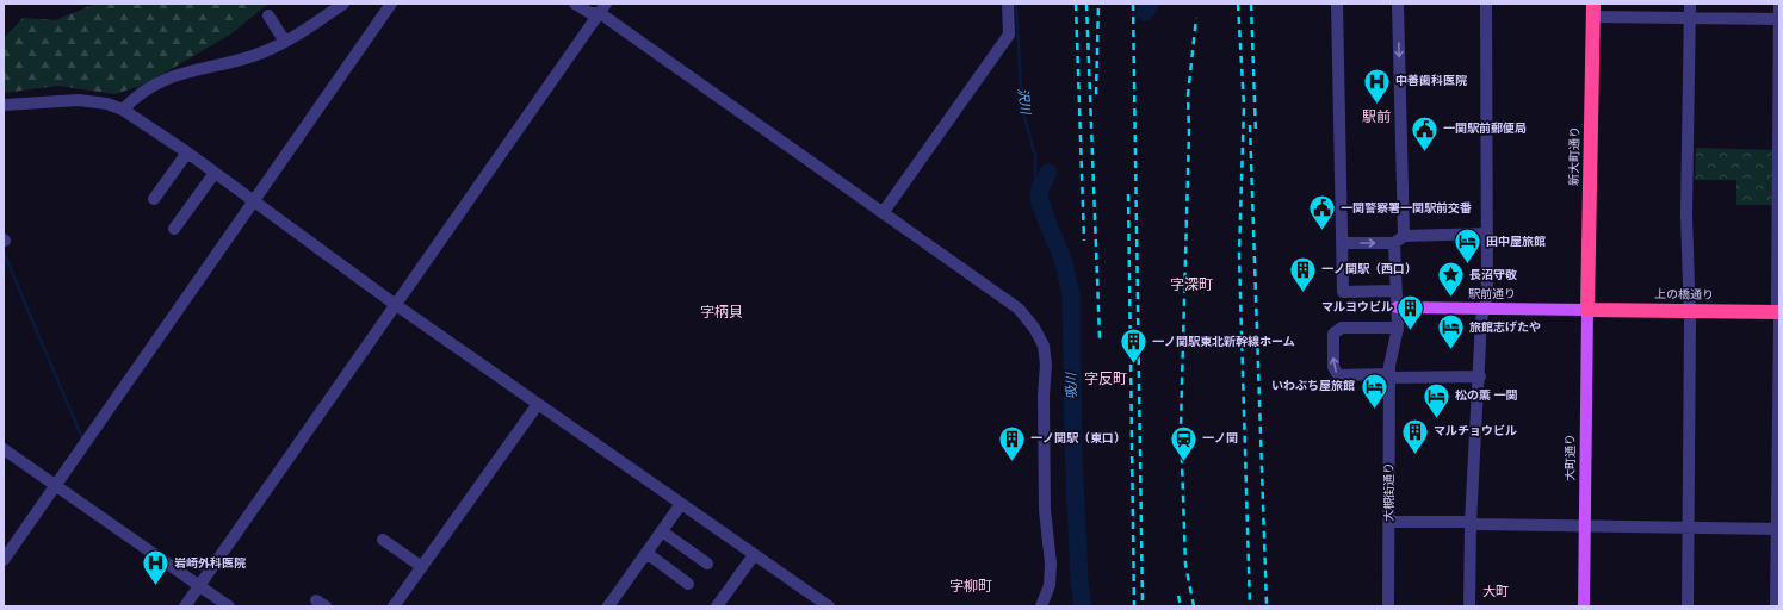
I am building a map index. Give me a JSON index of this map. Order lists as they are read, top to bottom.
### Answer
{
  "streets": {
    "highway": ["新大町通り", "上の橋通り"],
    "main road": ["駅前通り", "大町通り"],
    "street": ["大槻街通り"]
  },
  "crossings": [
    ["新大町通り", "駅前通り"],
    ["新大町通り", "上の橋通り"],
    ["新大町通り", "大町通り"],
    ["駅前通り", "上の橋通り"],
    ["駅前通り", "大町通り"],
    ["駅前通り", "大槻街通り"],
    ["上の橋通り", "大町通り"]
  ],
  "districts": [
    "駅前",
    "字深町",
    "字柄貝",
    "字反町",
    "字柳町",
    "大町"
  ],
  "water": ["沢川", "吸川"],
  "places": {
    "hospital": ["中善歯科医院", "岩崎外科医院"],
    "public building": ["一関駅前郵便局", "一関警察署一関駅前交番"],
    "hotel": [
      "田中屋旅館",
      "旅館志げたや",
      "いわぶち屋旅館",
      "松の薫 一関"
    ],
    "building": [
      "一ノ関駅（西口）",
      "マルヨウビル",
      "一ノ関駅東北新幹線ホーム",
      "マルチョウビル",
      "一ノ関駅（東口）"
    ],
    "place": ["長沼守敬"],
    "station": ["一ノ関"]
  }
}
